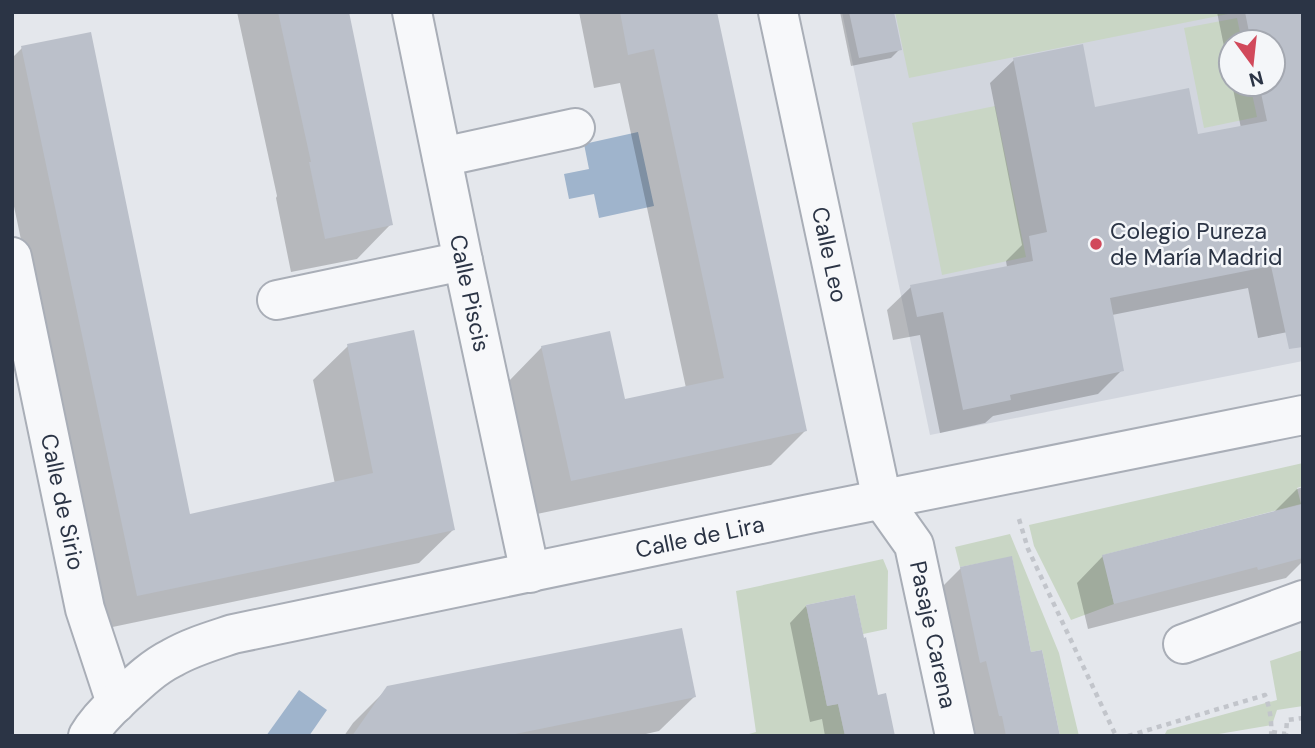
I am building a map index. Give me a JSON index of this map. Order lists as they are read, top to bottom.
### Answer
{
  "streets": {
    "street": [
      "Calle Leo",
      "Calle Piscis",
      "Calle de Sirio",
      "Calle de Lira",
      "Pasaje Carena"
    ]
  },
  "crossings": [
    ["Calle Leo", "Calle de Lira"],
    ["Calle Leo", "Pasaje Carena"],
    ["Calle Piscis", "Calle de Lira"],
    ["Calle de Sirio", "Calle de Lira"],
    ["Calle de Lira", "Pasaje Carena"]
  ],
  "places": ["Colegio Pureza de María Madrid"],
  "north": "bottom"
}
